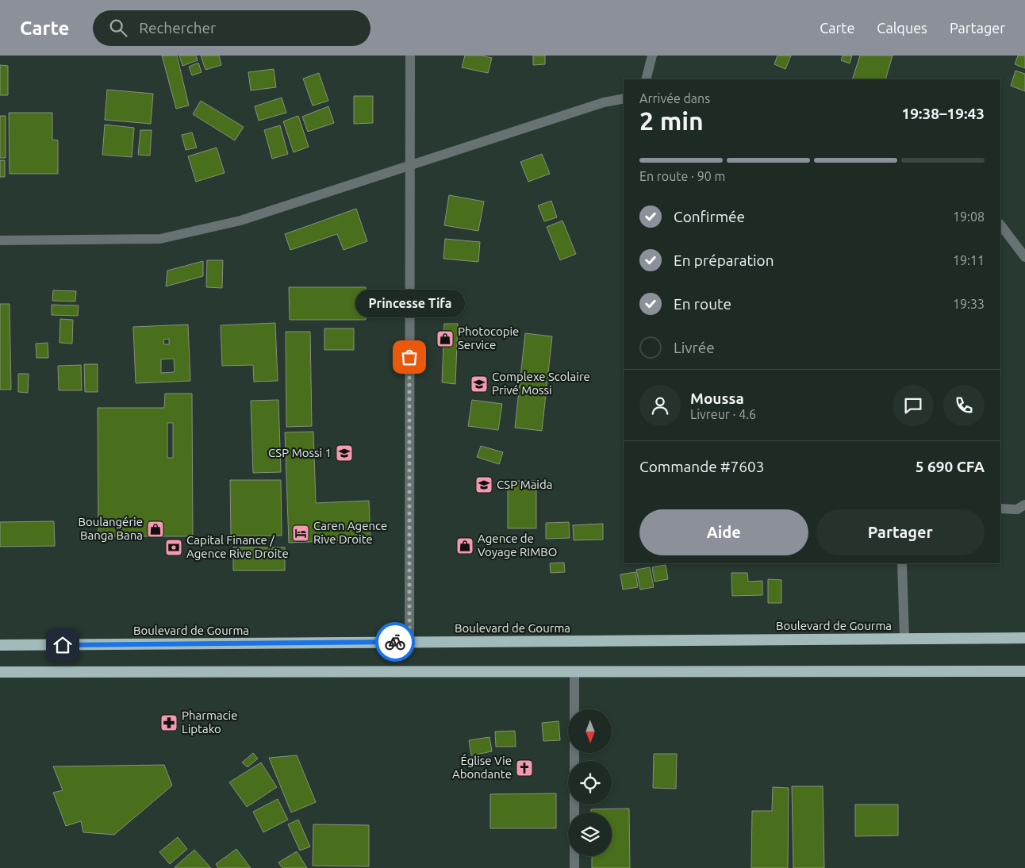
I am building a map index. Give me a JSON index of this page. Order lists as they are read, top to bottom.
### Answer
{
  "streets": {
    "highway": ["Boulevard de Gourma"]
  },
  "places": {
    "shop": ["Photocopie Service", "Boulangérie Banga Bana", "Agence de Voyage RIMBO"],
    "other": ["Princesse Tifa"],
    "school or university": ["Complexe Scolaire Privé Mossi", "CSP Mossi 1", "CSP Maida"],
    "hotel": ["Caren Agence Rive Droite"],
    "bank": ["Capital Finance / Agence Rive Droite"],
    "pharmacy": ["Pharmacie Liptako"],
    "church": ["Église Vie Abondante"]
  },
  "north": "bottom",
  "page": {
    "header": "Carte",
    "search": "Rechercher",
    "nav": ["Carte", "Calques", "Partager"],
    "heading": ["2 min", "Arrivée dans", "19:38–19:43"],
    "panel": [
      "Moussa",
      "Livreur · 4.6",
      "Commande #7603",
      "5 690 CFA"
    ],
    "bar": "En route · 90 m",
    "list": [
      ["Confirmée", "19:08"],
      ["En préparation", "19:11"],
      ["En route", "19:33"],
      "Livrée"
    ],
    "bubble": "Princesse Tifa",
    "buttons": ["Aide", "Partager"]
  }
}
